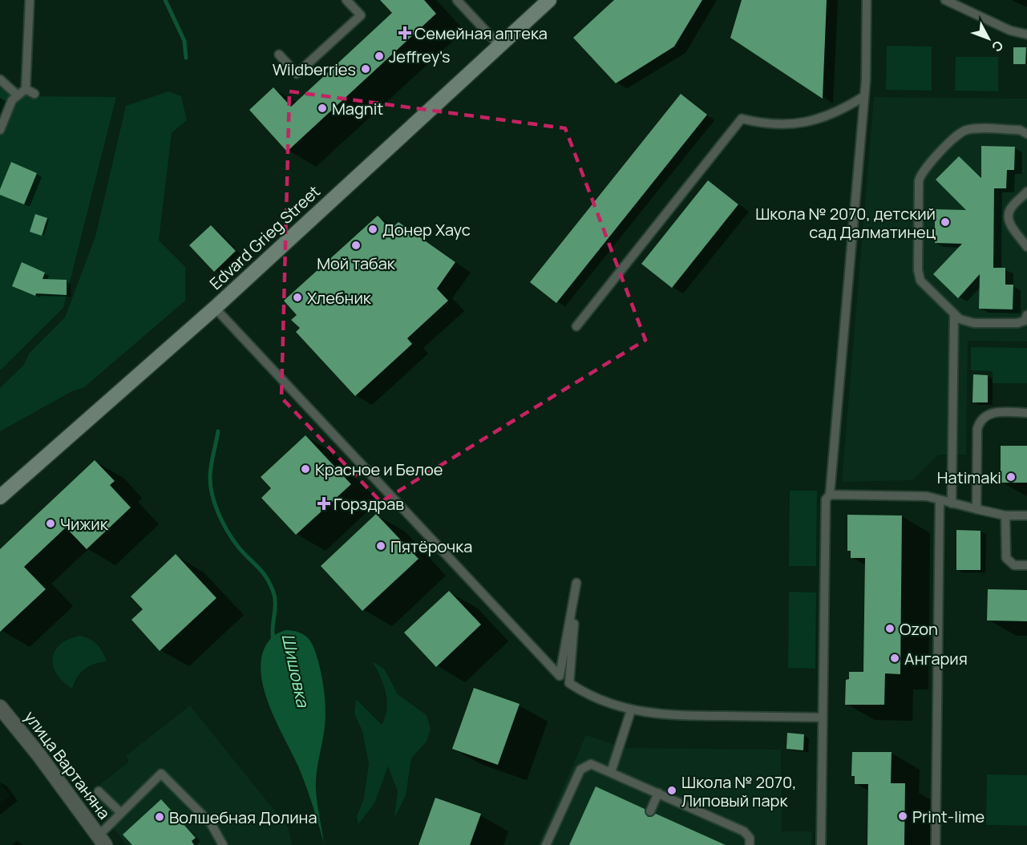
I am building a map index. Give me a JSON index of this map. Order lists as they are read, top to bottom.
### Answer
{
  "streets": {
    "street": ["Edvard Grieg Street", "улица Вартаняна"]
  },
  "water": ["Шишовка"],
  "places": {
    "health": ["Семейная аптека", "Горздрав"],
    "other": [
      "Jeffrey's",
      "Wildberries",
      "Magnit",
      "Школа № 2070, детский сад Далматинец",
      "Донер Хаус",
      "Мой табак",
      "Хлебник",
      "Красное и Белое",
      "Hatimaki",
      "Чижик",
      "Пятёрочка",
      "Ozon",
      "Ангария",
      "Школа № 2070, Липовый парк",
      "Print-lime",
      "Волшебная Долина"
    ]
  },
  "north": "bottom right"
}
